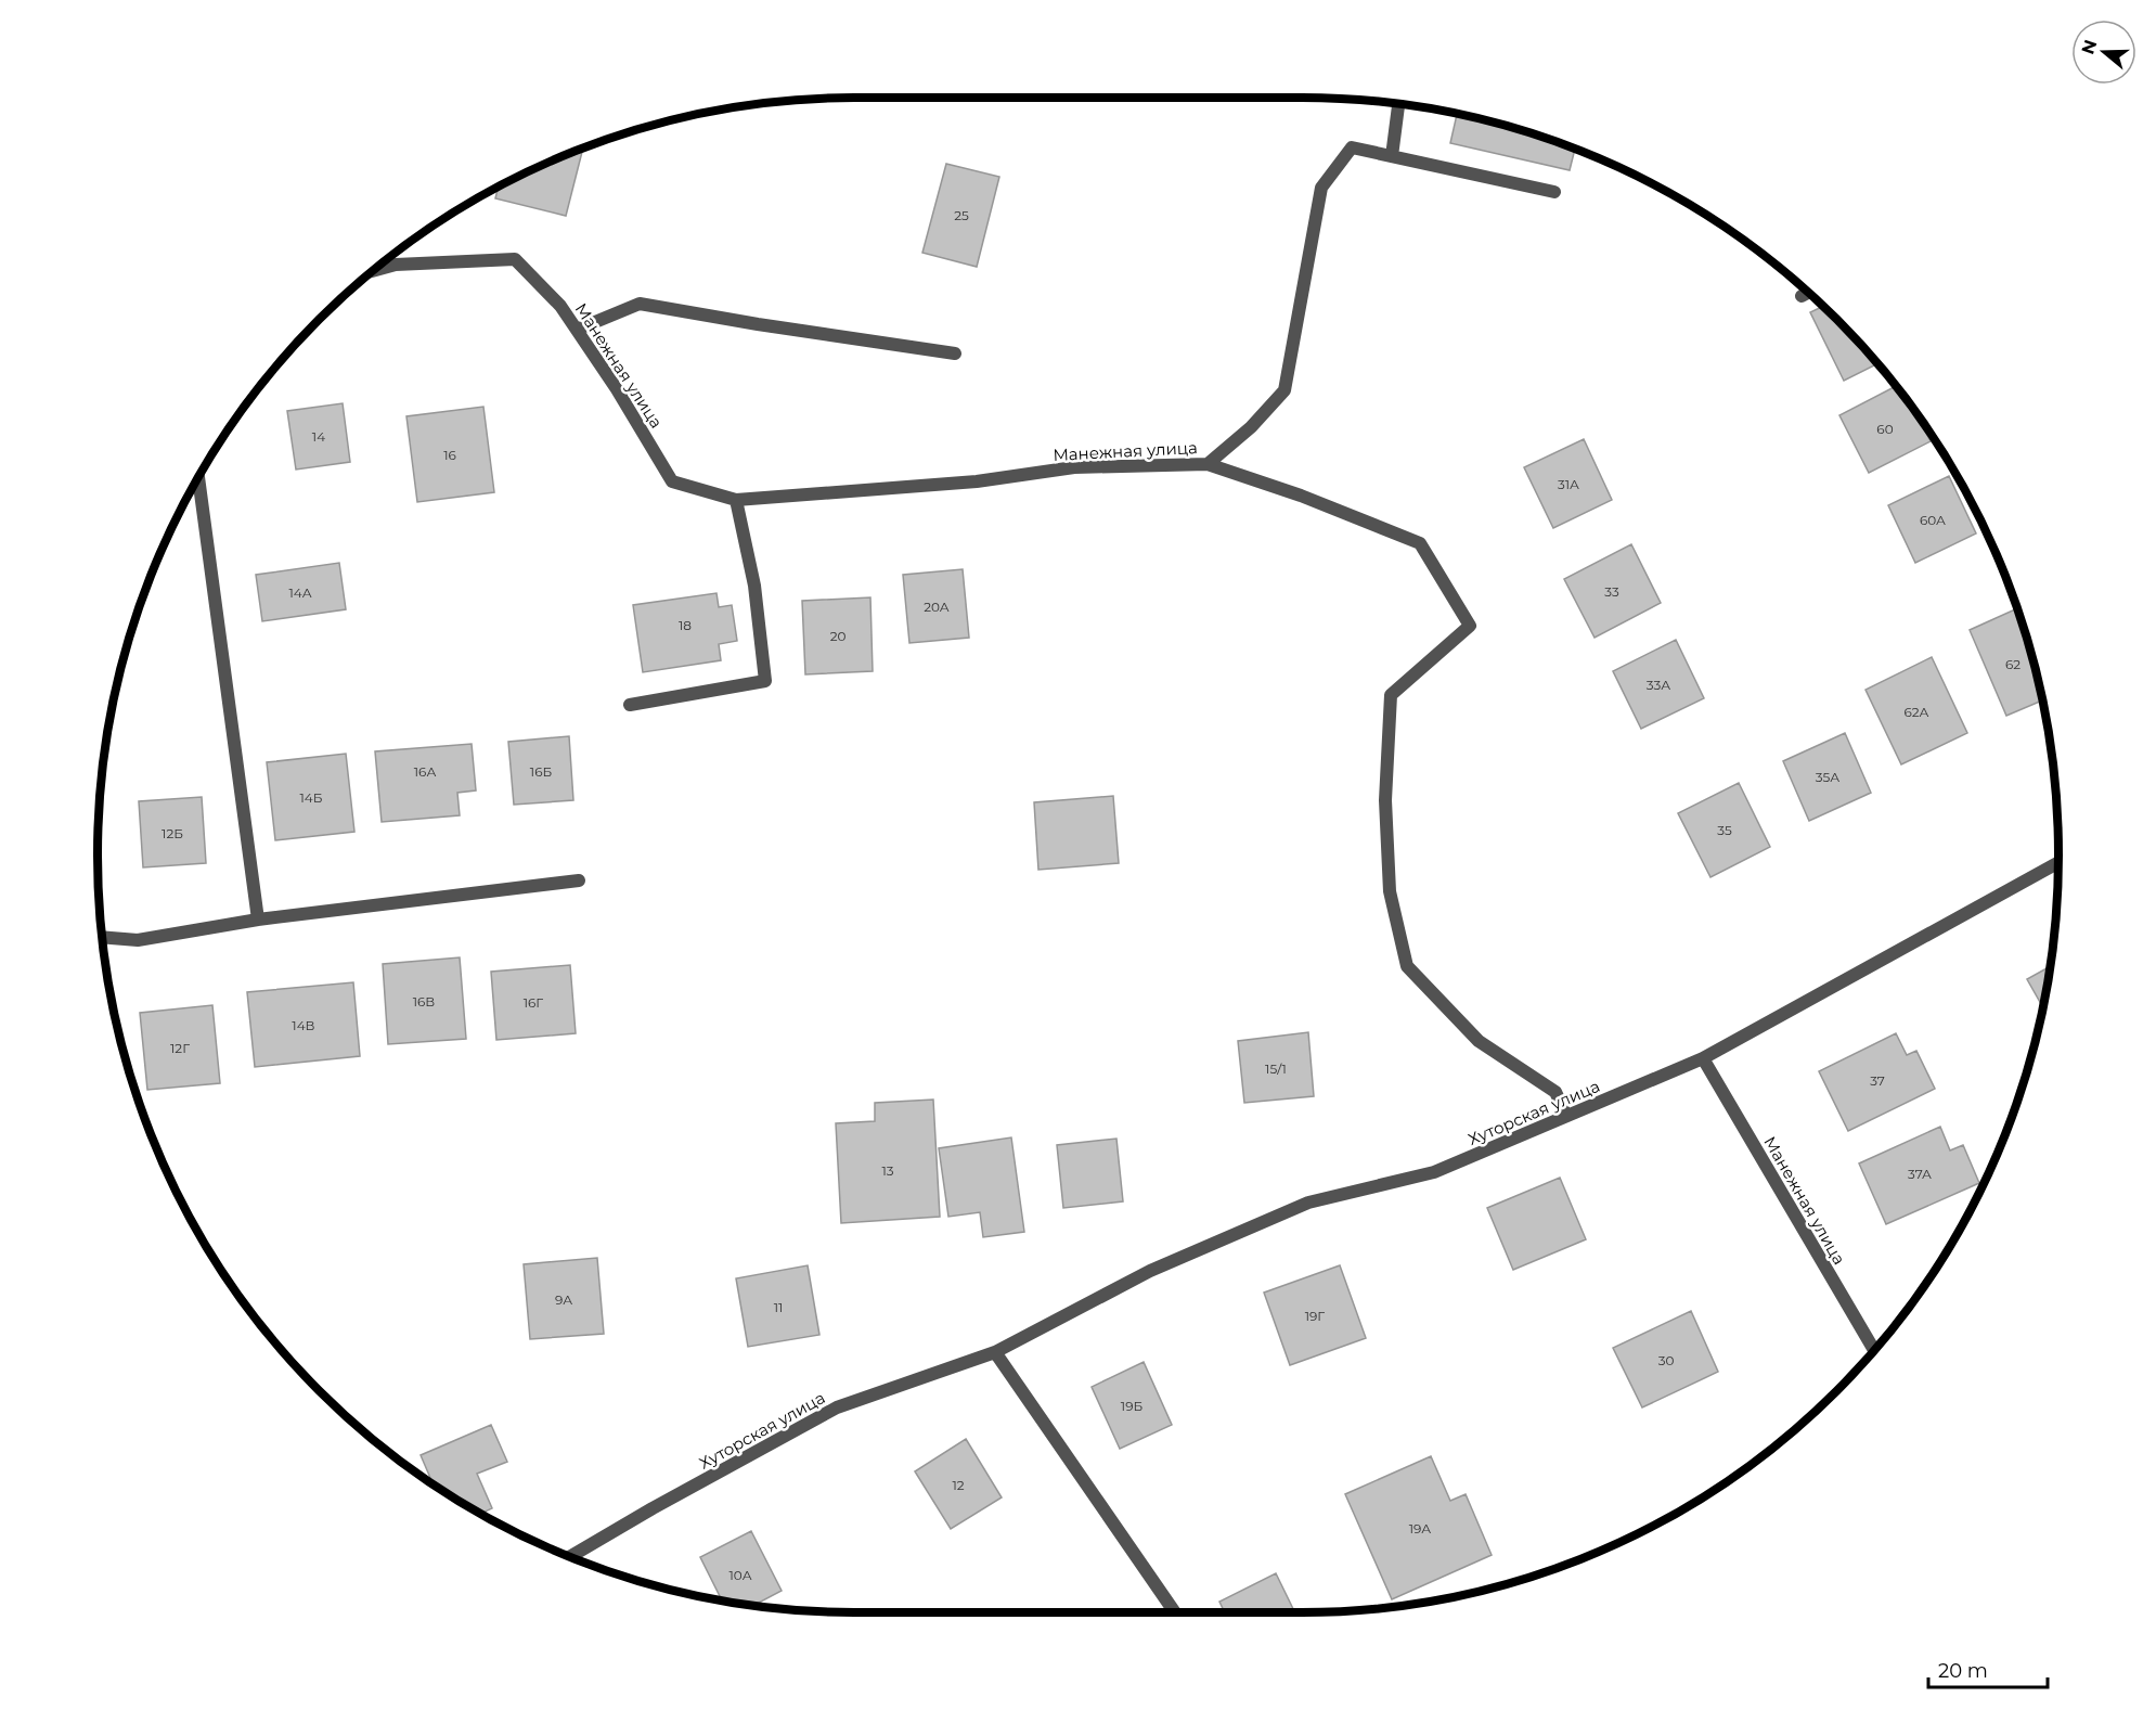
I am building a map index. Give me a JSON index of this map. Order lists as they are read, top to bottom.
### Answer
{
  "streets": {
    "street": ["Манежная улица", "Хуторская улица"]
  },
  "crossings": [
    ["Манежная улица", "Хуторская улица"]
  ],
  "house_numbers": [
    "25",
    "60",
    "14",
    "16",
    "31А",
    "60А",
    "33",
    "14А",
    "20А",
    "18",
    "20",
    "62",
    "33А",
    "62А",
    "16А",
    "16Б",
    "35А",
    "14Б",
    "35",
    "12Б",
    "16В",
    "16Г",
    "14В",
    "12Г",
    "15/1",
    "37",
    "13",
    "37А",
    "9А",
    "11",
    "19Г",
    "30",
    "19Б",
    "12",
    "19А",
    "10А"
  ],
  "scale_bar": "20 m",
  "north": "left"
}
